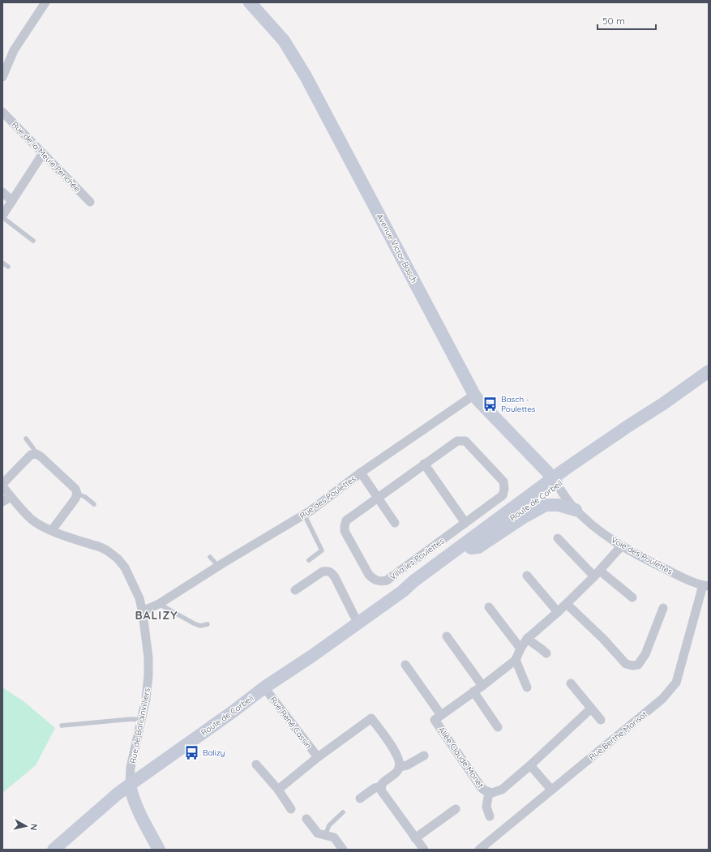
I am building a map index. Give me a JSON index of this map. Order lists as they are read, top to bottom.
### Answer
{
  "streets": {
    "main road": ["Avenue Victor Basch", "Route de Corbeil"],
    "street": [
      "Rue de la Meule Penchée",
      "Rue des Poulettes",
      "Voie des Poulettes",
      "Villa les Poulettes",
      "Rue René Cassin",
      "Rue de Ballainvilliers",
      "Rue Berthe Morisot",
      "Allée Claude Monet"
    ]
  },
  "crossings": [
    ["Avenue Victor Basch", "Rue des Poulettes"],
    ["Avenue Victor Basch", "Route de Corbeil"],
    ["Avenue Victor Basch", "Voie des Poulettes"],
    ["Rue des Poulettes", "Rue de Ballainvilliers"],
    ["Route de Corbeil", "Voie des Poulettes"],
    ["Route de Corbeil", "Rue René Cassin"],
    ["Route de Corbeil", "Rue de Ballainvilliers"],
    ["Voie des Poulettes", "Rue Berthe Morisot"]
  ],
  "districts": ["BALIZY"],
  "places": {
    "bus stop": ["Basch - Poulettes", "Balizy"]
  },
  "scale_bar": "50 m",
  "north": "right"
}
